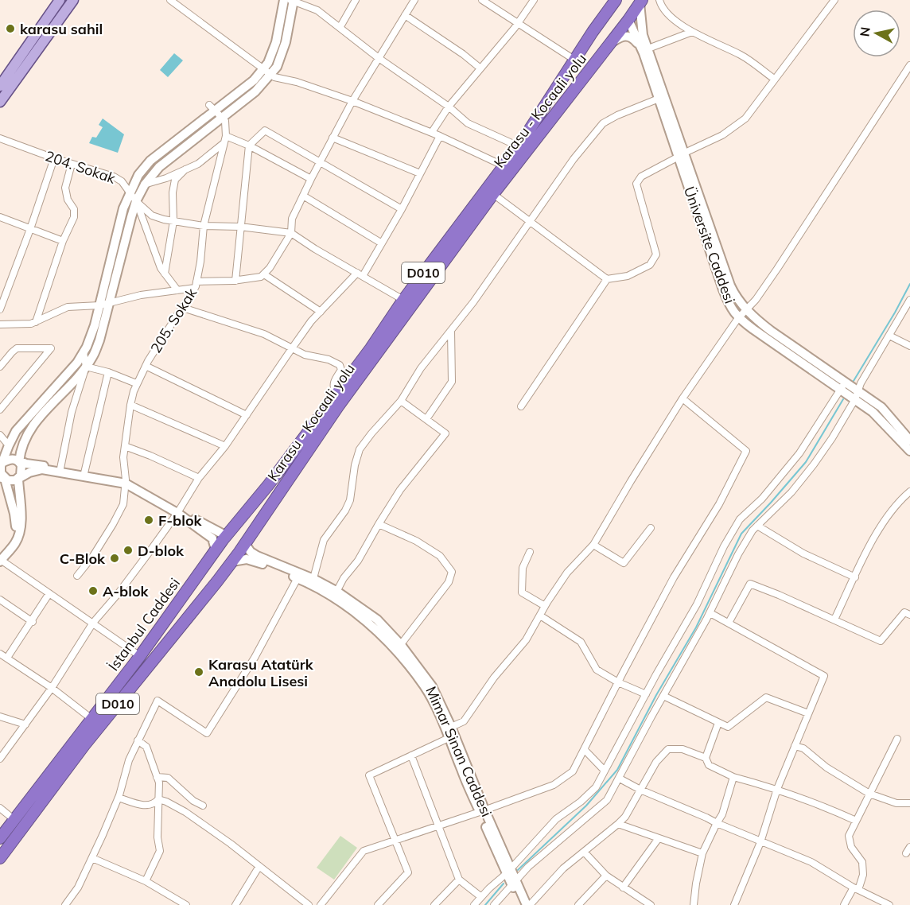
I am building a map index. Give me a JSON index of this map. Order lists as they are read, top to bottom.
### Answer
{
  "streets": {
    "highway": ["Karasu - Kocaali yolu", "D010", "İstanbul Caddesi"],
    "main road": ["Üniversite Caddesi", "Mimar Sinan Caddesi"],
    "street": ["204. Sokak", "205. Sokak"]
  },
  "crossings": [
    ["Karasu - Kocaali yolu", "Üniversite Caddesi"],
    ["Karasu - Kocaali yolu", "İstanbul Caddesi"],
    ["Karasu - Kocaali yolu", "Mimar Sinan Caddesi"],
    ["204. Sokak", "205. Sokak"]
  ],
  "places": [
    "karasu sahil",
    "F-blok",
    "D-blok",
    "C-Blok",
    "A-blok",
    "Karasu Atatürk Anadolu Lisesi"
  ],
  "north": "left"
}
